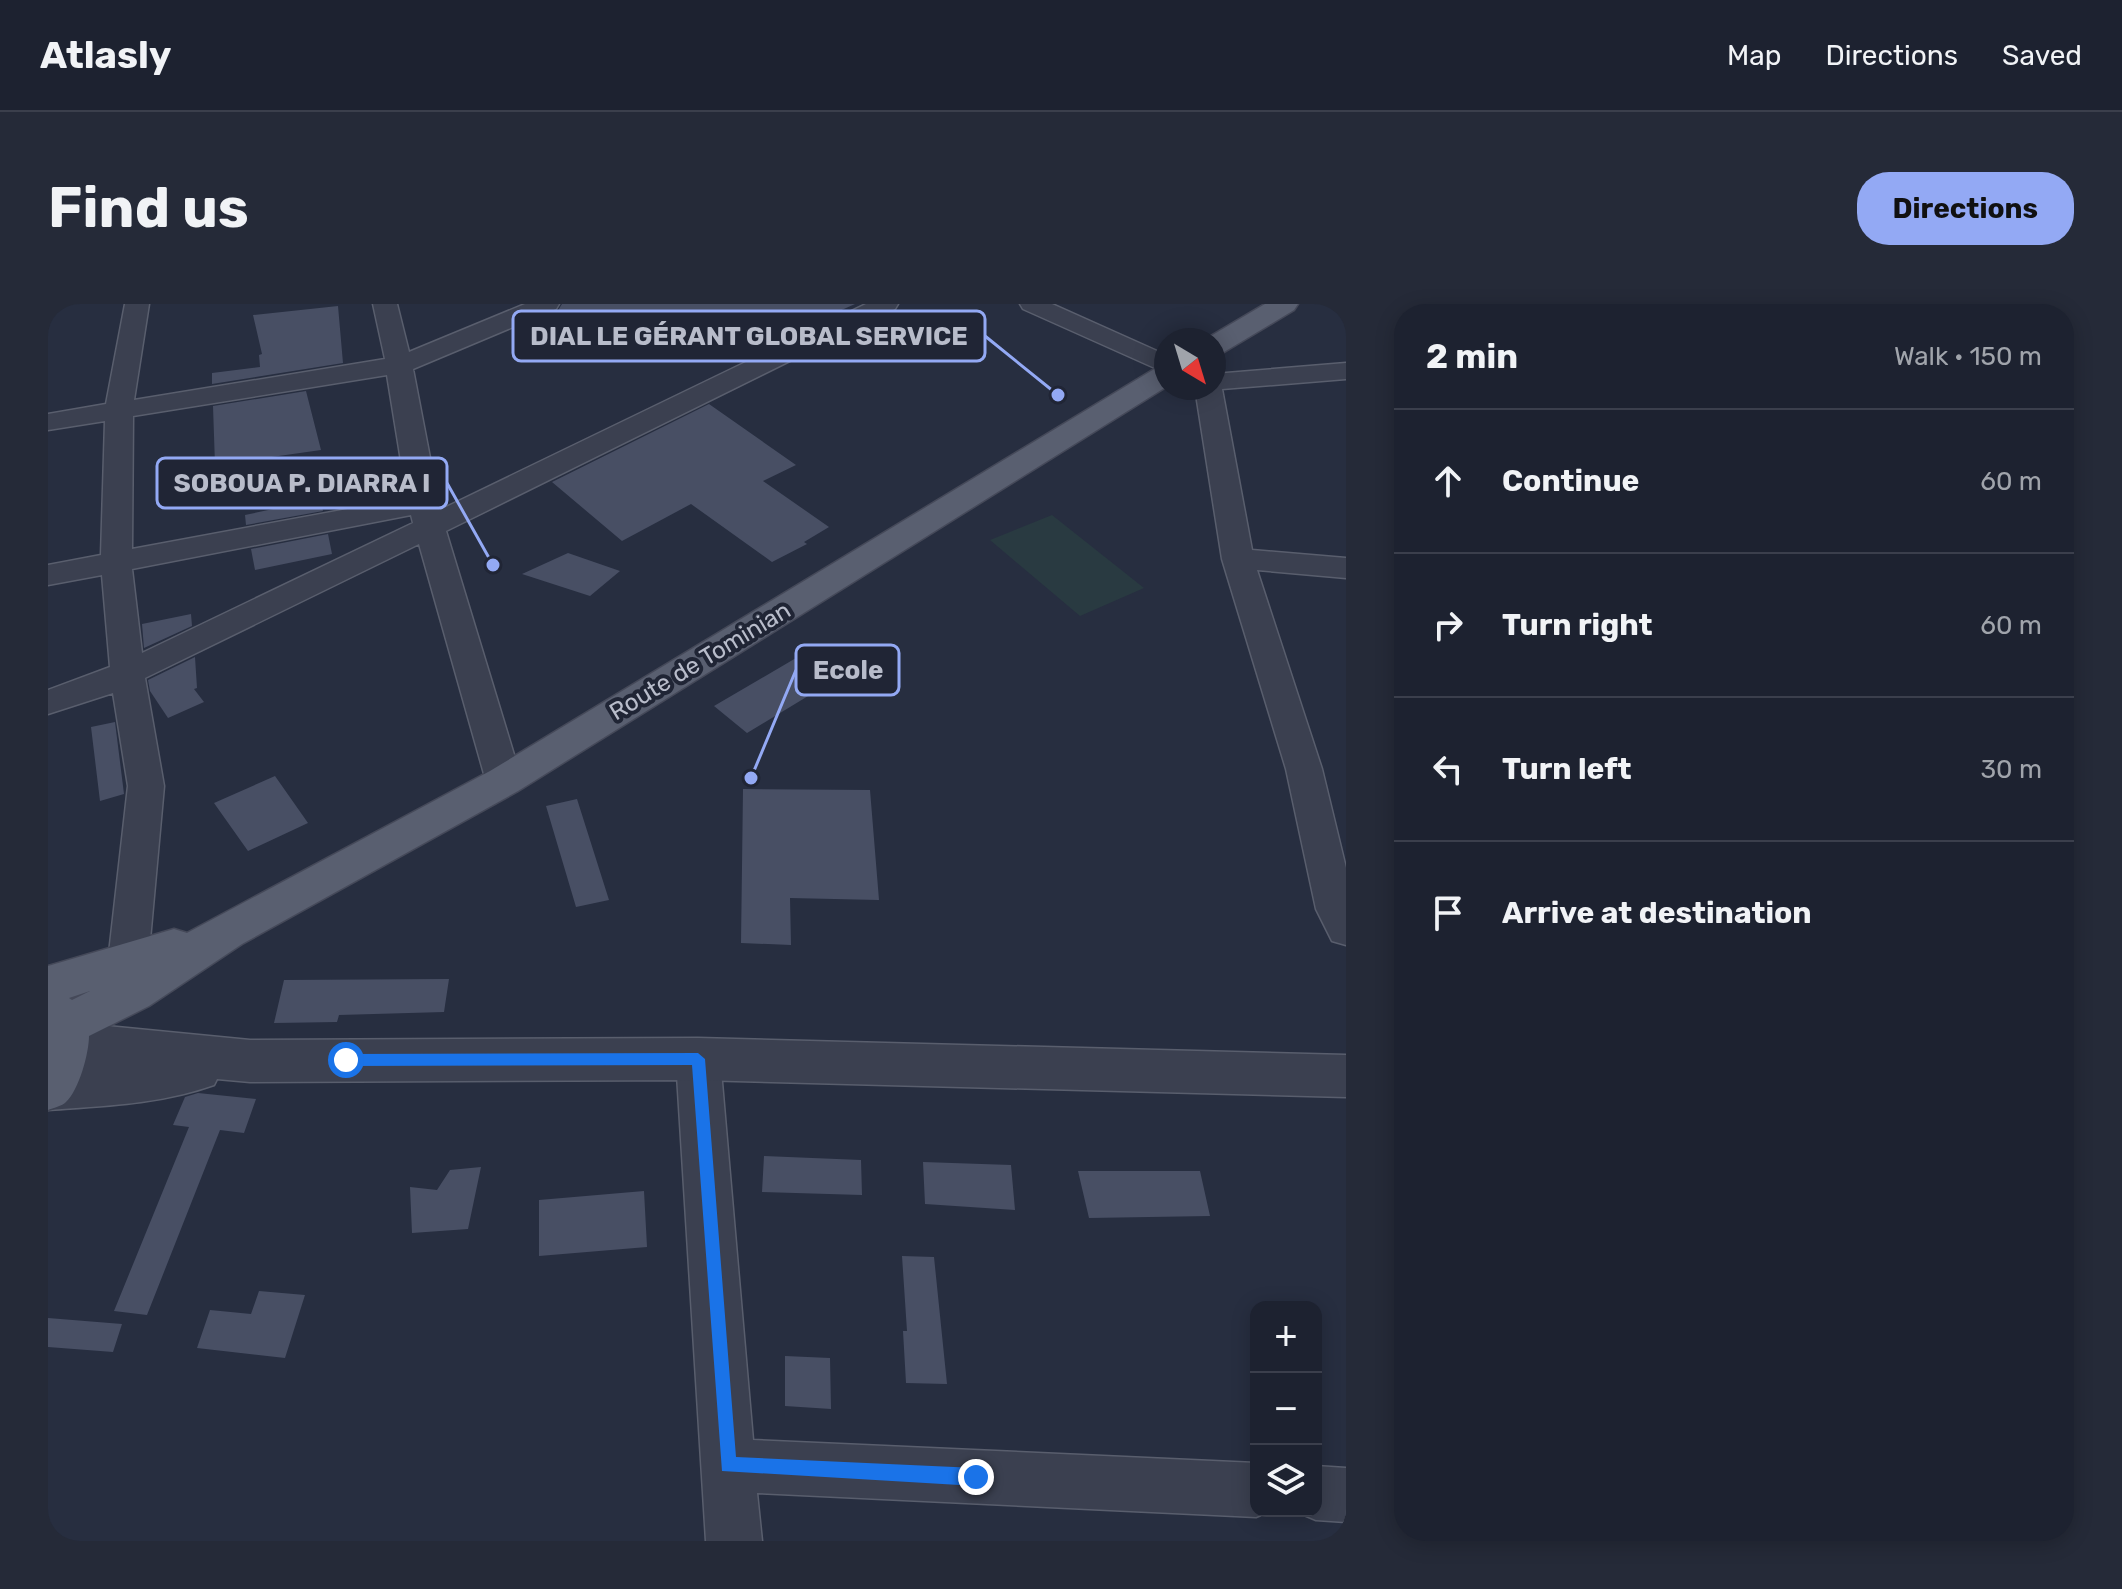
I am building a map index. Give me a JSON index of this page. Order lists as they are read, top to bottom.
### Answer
{
  "streets": {
    "main road": ["Route de Tominian"]
  },
  "places": ["DIAL LE GÉRANT GLOBAL SERVICE", "SOBOUA P. DIARRA I", "Ecole"],
  "north": "bottom right",
  "page": {
    "header": "Atlasly",
    "nav": ["Map", "Directions", "Saved"],
    "buttons": "Directions",
    "title": "Find us",
    "heading": ["2 min", "Walk · 150 m"],
    "list": [
      ["Continue", "60 m"],
      ["Turn right", "60 m"],
      ["Turn left", "30 m"],
      "Arrive at destination"
    ],
    "map_buttons": ["+", "−"]
  }
}
